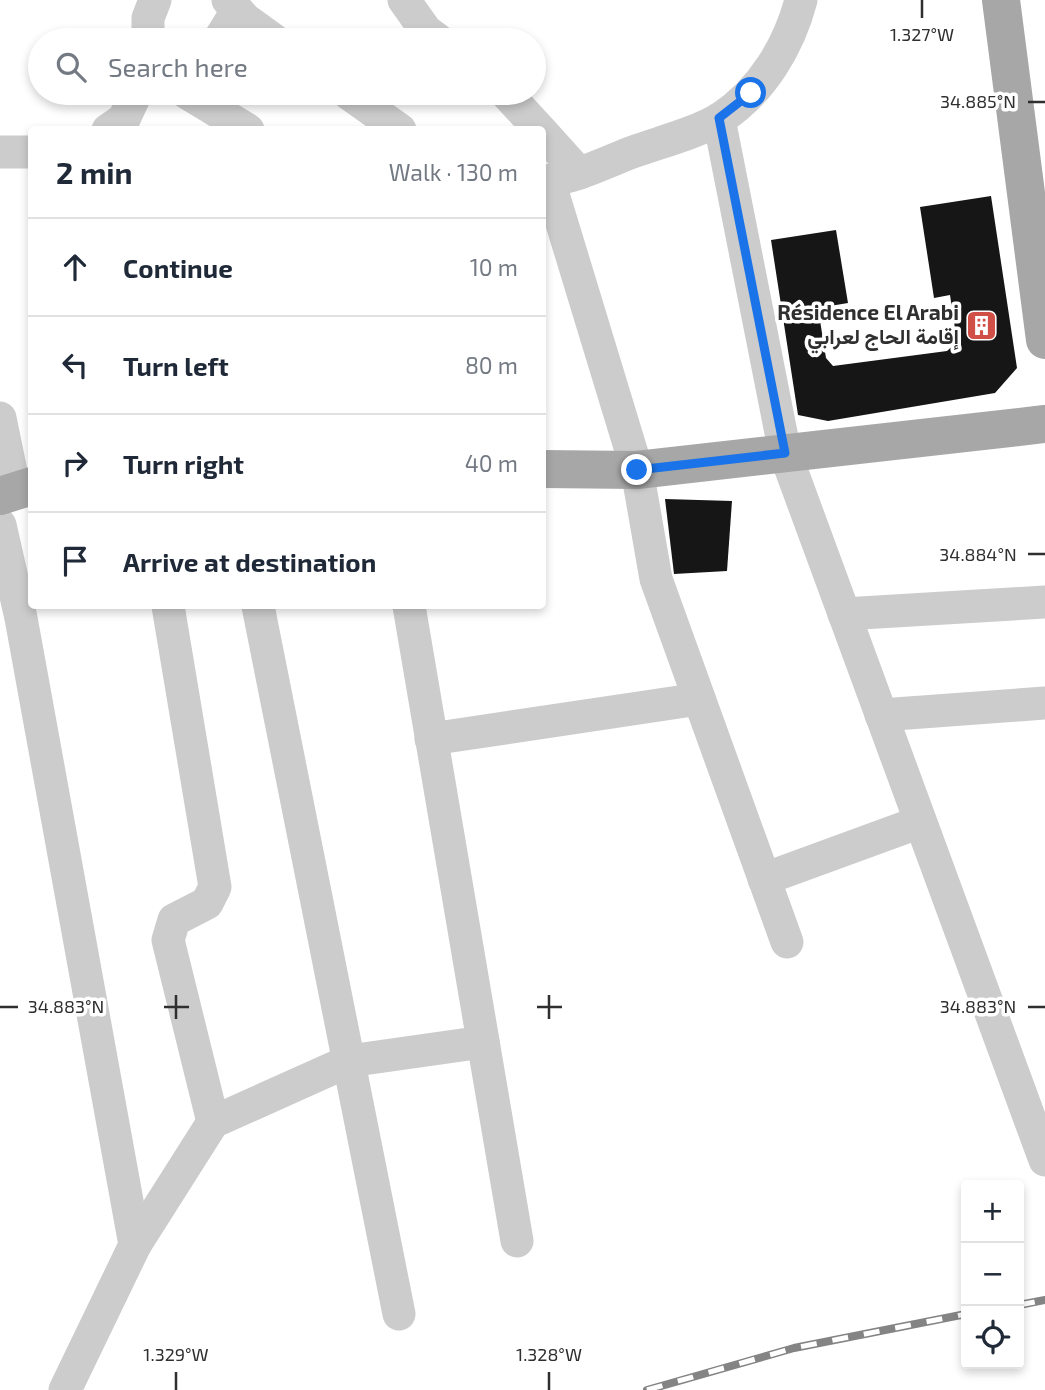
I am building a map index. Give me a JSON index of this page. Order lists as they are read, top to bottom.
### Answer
{
  "places": {
    "building": ["Résidence El Arabi إقامة الحاج لعرابي"]
  },
  "page": {
    "search": "Search here",
    "heading": ["2 min", "Walk · 130 m"],
    "list": [
      ["Continue", "10 m"],
      ["Turn left", "80 m"],
      ["Turn right", "40 m"],
      "Arrive at destination"
    ],
    "map_buttons": ["+", "−"]
  },
  "coordinates": [
    "1.327°W",
    "34.885°N",
    "34.884°N",
    "34.883°N",
    "1.329°W",
    "1.328°W"
  ]
}
